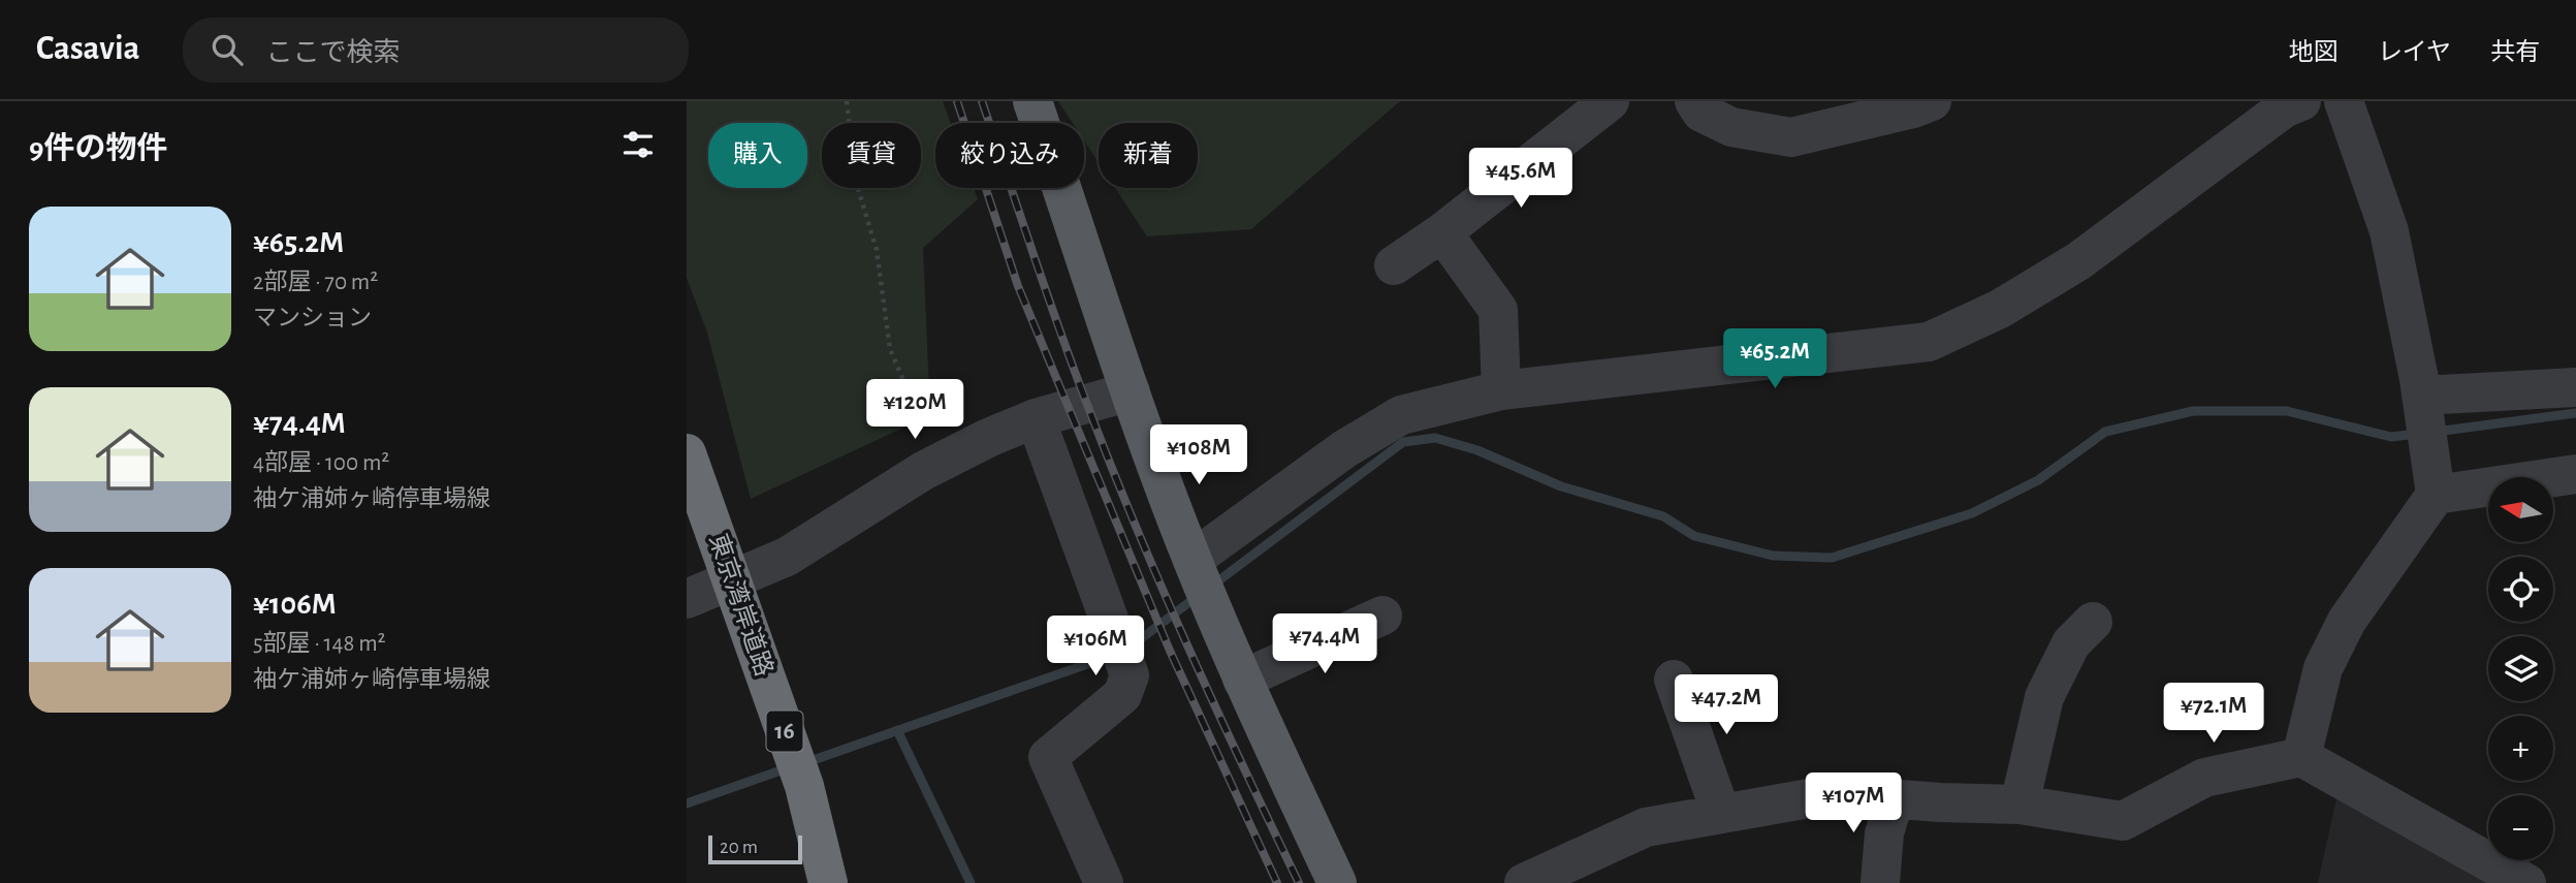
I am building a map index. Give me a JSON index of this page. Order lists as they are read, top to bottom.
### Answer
{
  "streets": {
    "highway": ["東京湾岸道路", "16"]
  },
  "scale_bar": "20 m",
  "north": "left",
  "page": {
    "header": "Casavia",
    "search": "ここで検索",
    "nav": ["地図", "レイヤ", "共有"],
    "heading": "9件の物件",
    "chip": [
      "購入",
      "賃貸",
      "絞り込み",
      "新着"
    ],
    "price": [
      "¥45.6M",
      "¥65.2M",
      "¥120M",
      "¥108M",
      "¥74.4M",
      "¥106M",
      "¥47.2M",
      "¥72.1M",
      "¥107M"
    ],
    "list": [
      {
        "name": "¥65.2M",
        "note": "2部屋 · 70 m² · マンション"
      },
      {
        "name": "¥74.4M",
        "note": "4部屋 · 100 m² · 袖ケ浦姉ヶ崎停車場線"
      },
      {
        "name": "¥106M",
        "note": "5部屋 · 148 m² · 袖ケ浦姉ヶ崎停車場線"
      }
    ],
    "map_buttons": ["+", "−"],
    "scale": "20 m"
  }
}
